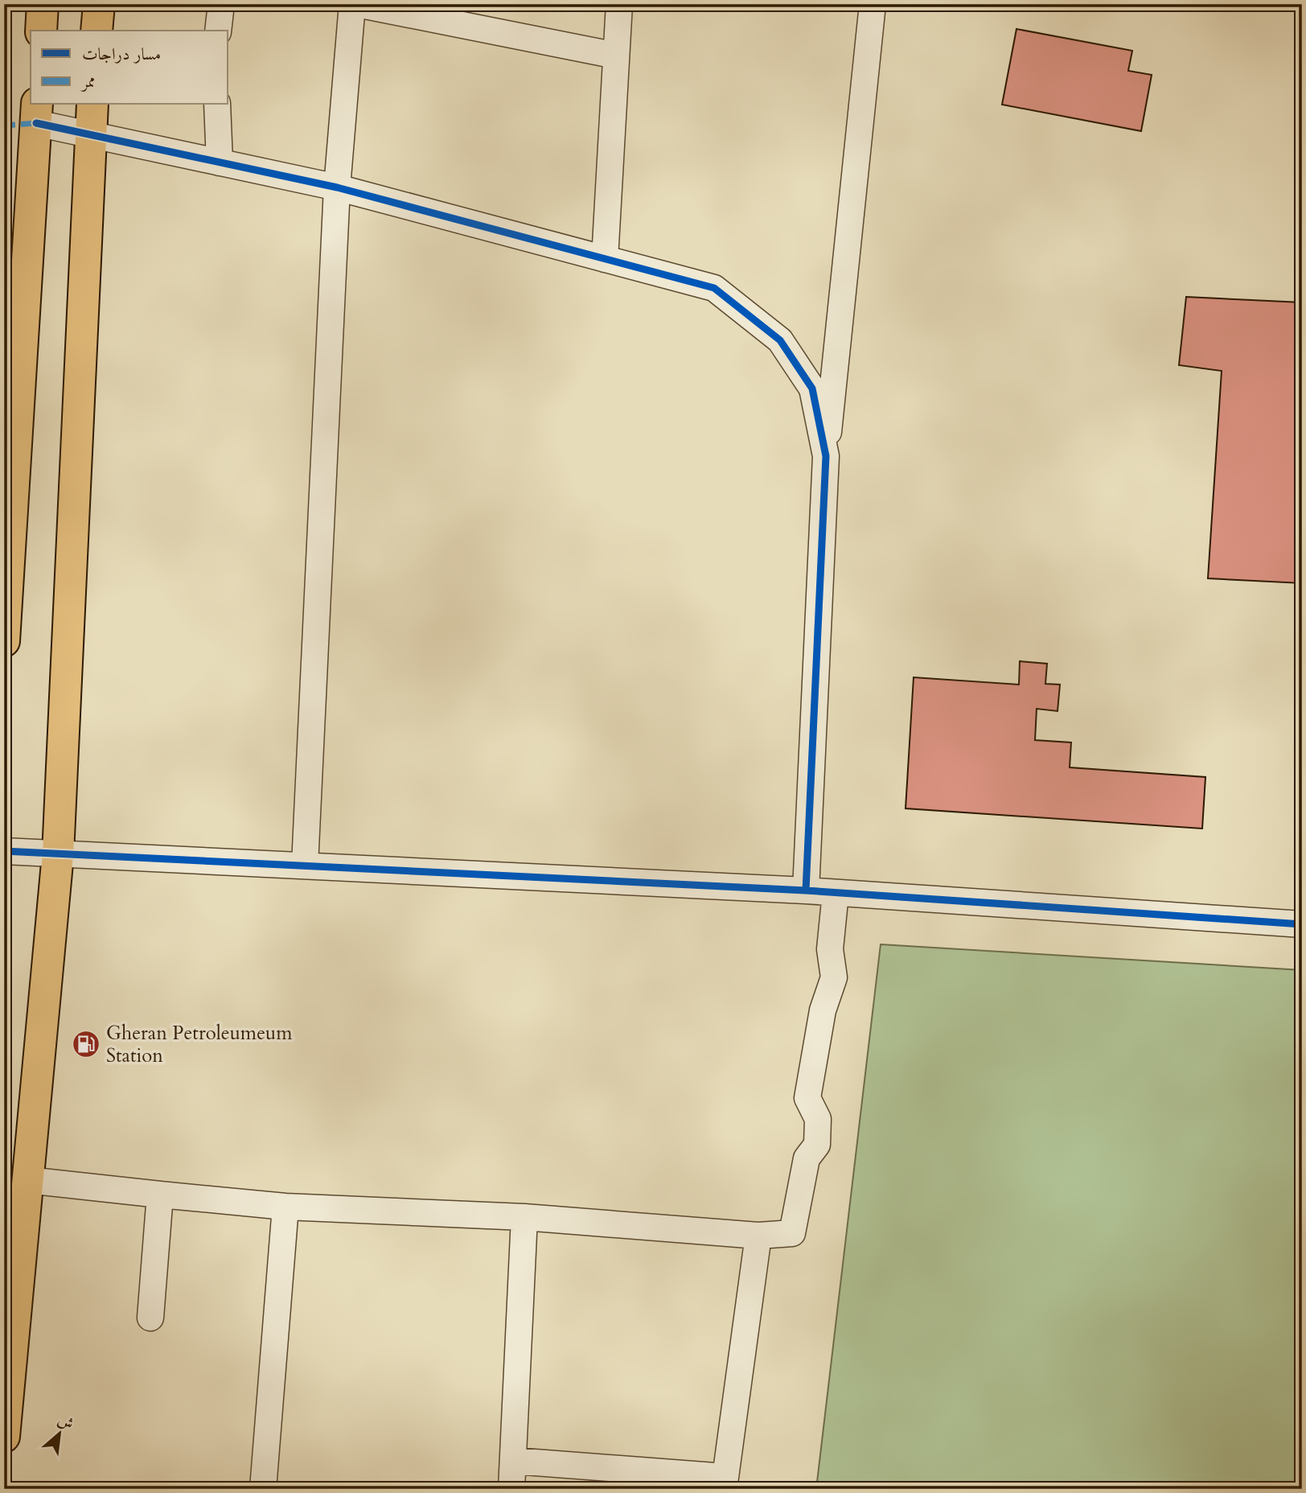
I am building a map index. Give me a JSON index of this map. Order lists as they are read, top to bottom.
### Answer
{
  "places": {
    "fuel station": ["Gheran Petroleumeum Station"]
  },
  "legend": ["مسار دراجات", "ممر"],
  "north": "top right"
}
